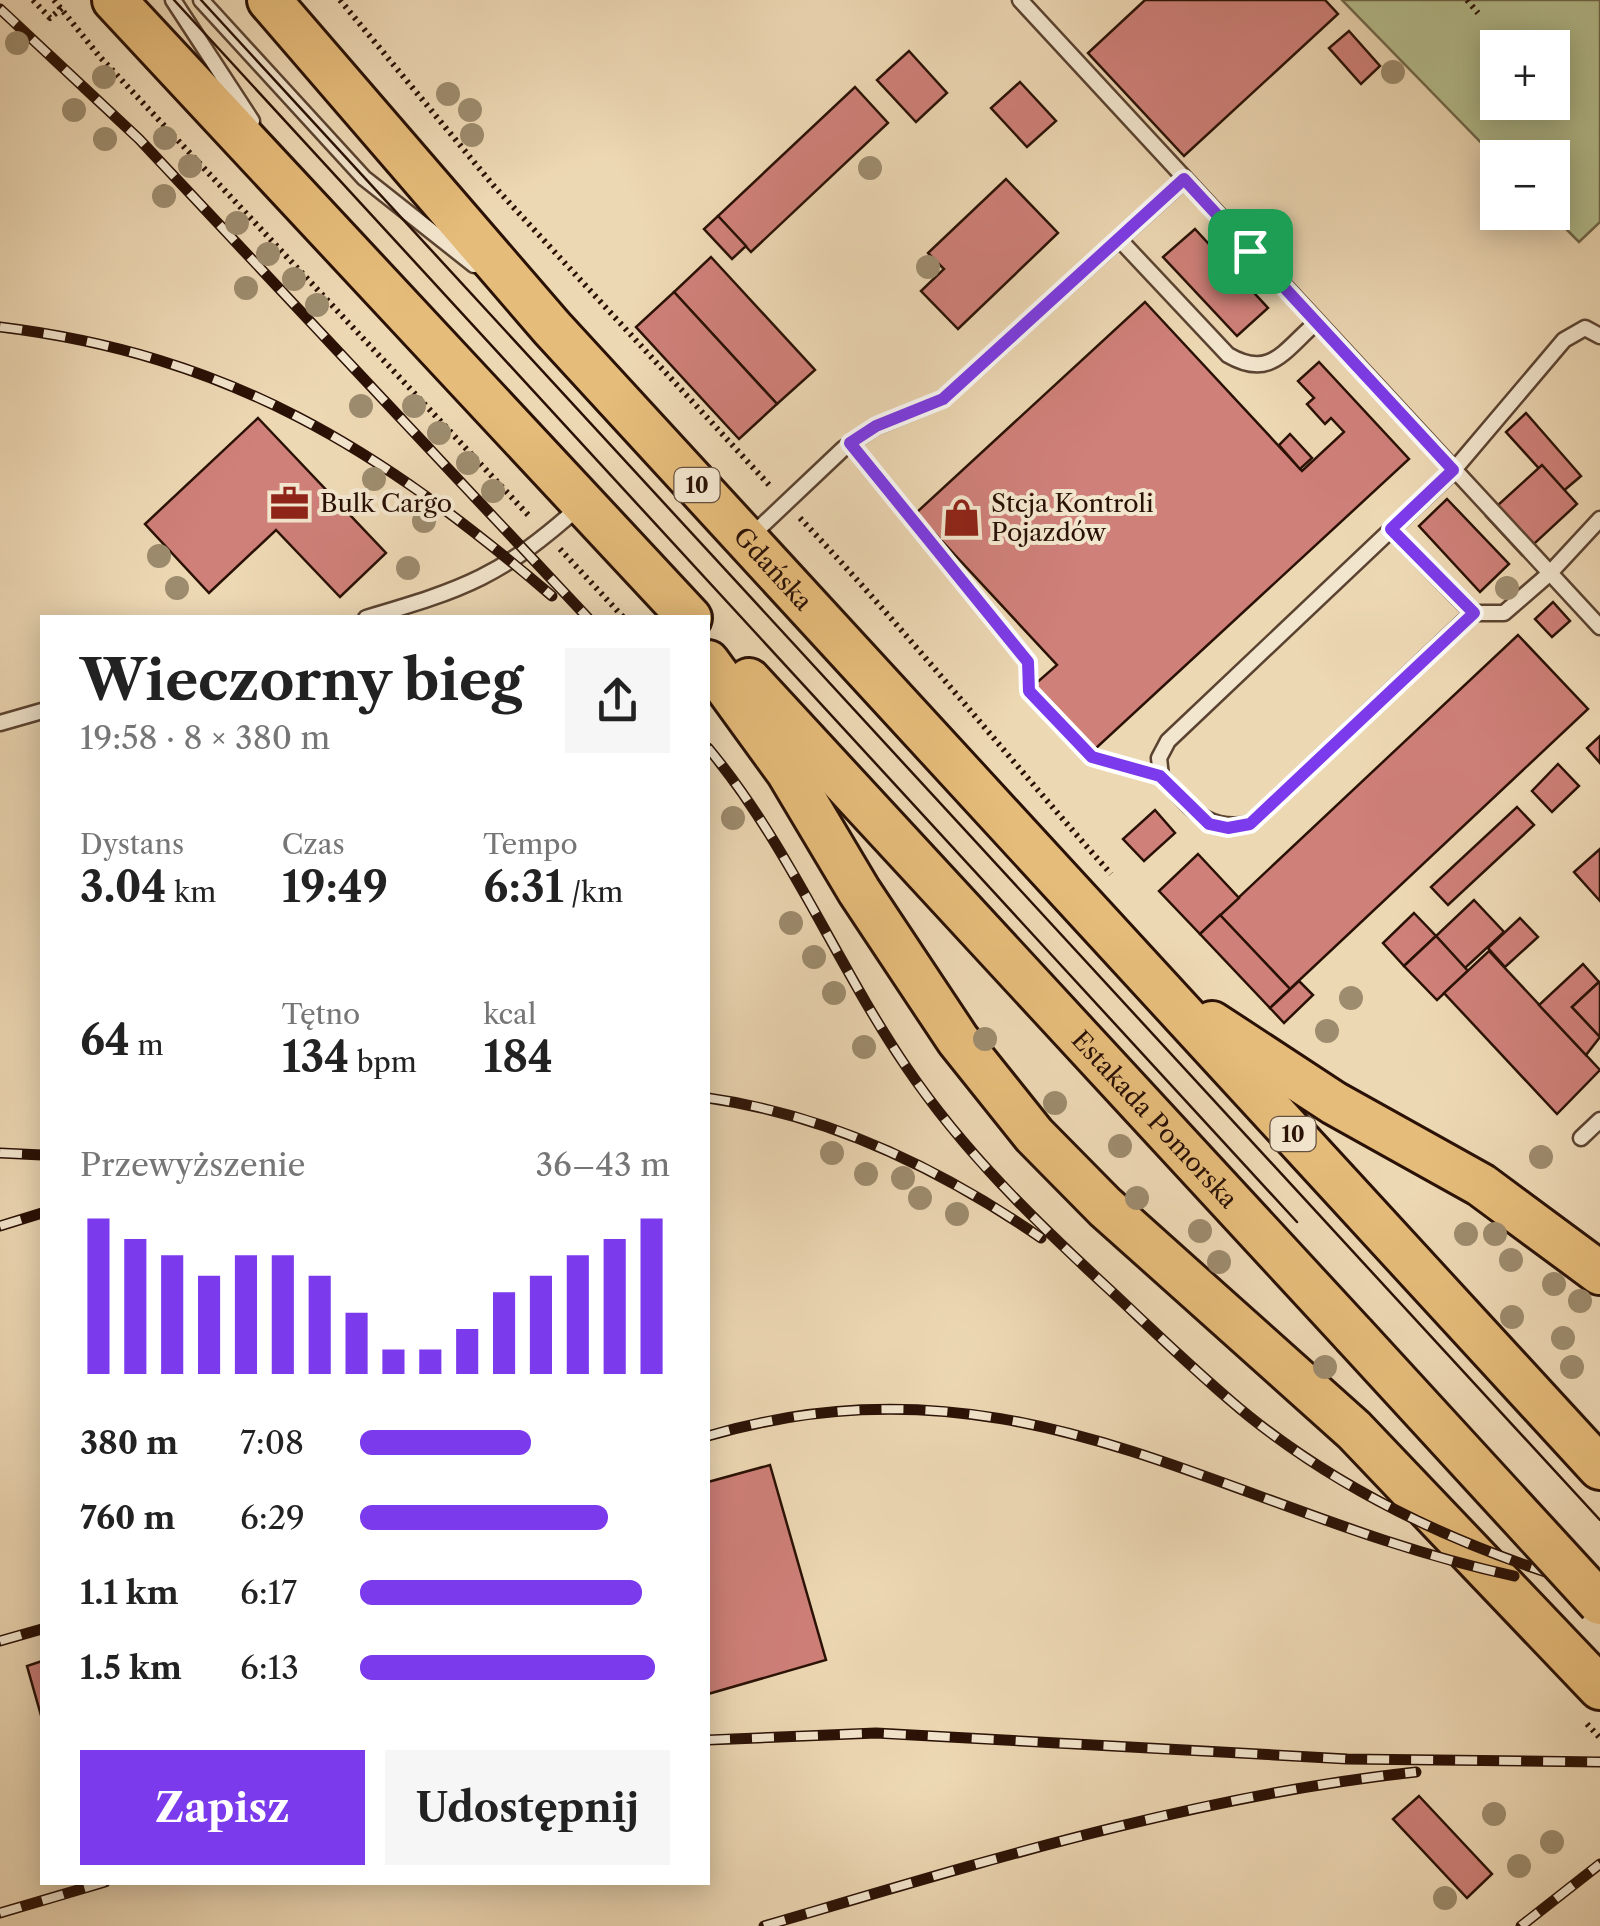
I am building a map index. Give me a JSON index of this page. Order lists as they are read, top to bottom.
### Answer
{
  "streets": {
    "main road": ["10", "Gdańska", "Estakada Pomorska"]
  },
  "crossings": [
    ["10", "Gdańska"]
  ],
  "places": {
    "office": ["Bulk Cargo"],
    "shop": ["Stcja Kontroli Pojazdów"]
  },
  "page": {
    "map_buttons": ["+", "−"],
    "heading": ["Wieczorny bieg", "19:58 · 8 × 380 m"],
    "stats": [
      ["Dystans", "3.04 km"],
      ["Czas", "19:49"],
      ["Tempo", "6:31 /km"],
      ["64 m"],
      ["Tętno", "134 bpm"],
      ["kcal", "184"]
    ],
    "chart": ["Przewyższenie", "36–43 m"],
    "list": [
      {
        "name": "380 m",
        "note": "7:08"
      },
      {
        "name": "760 m",
        "note": "6:29"
      },
      {
        "name": "1.1 km",
        "note": "6:17"
      },
      {
        "name": "1.5 km",
        "note": "6:13"
      }
    ],
    "buttons": ["Zapisz", "Udostępnij"]
  }
}
